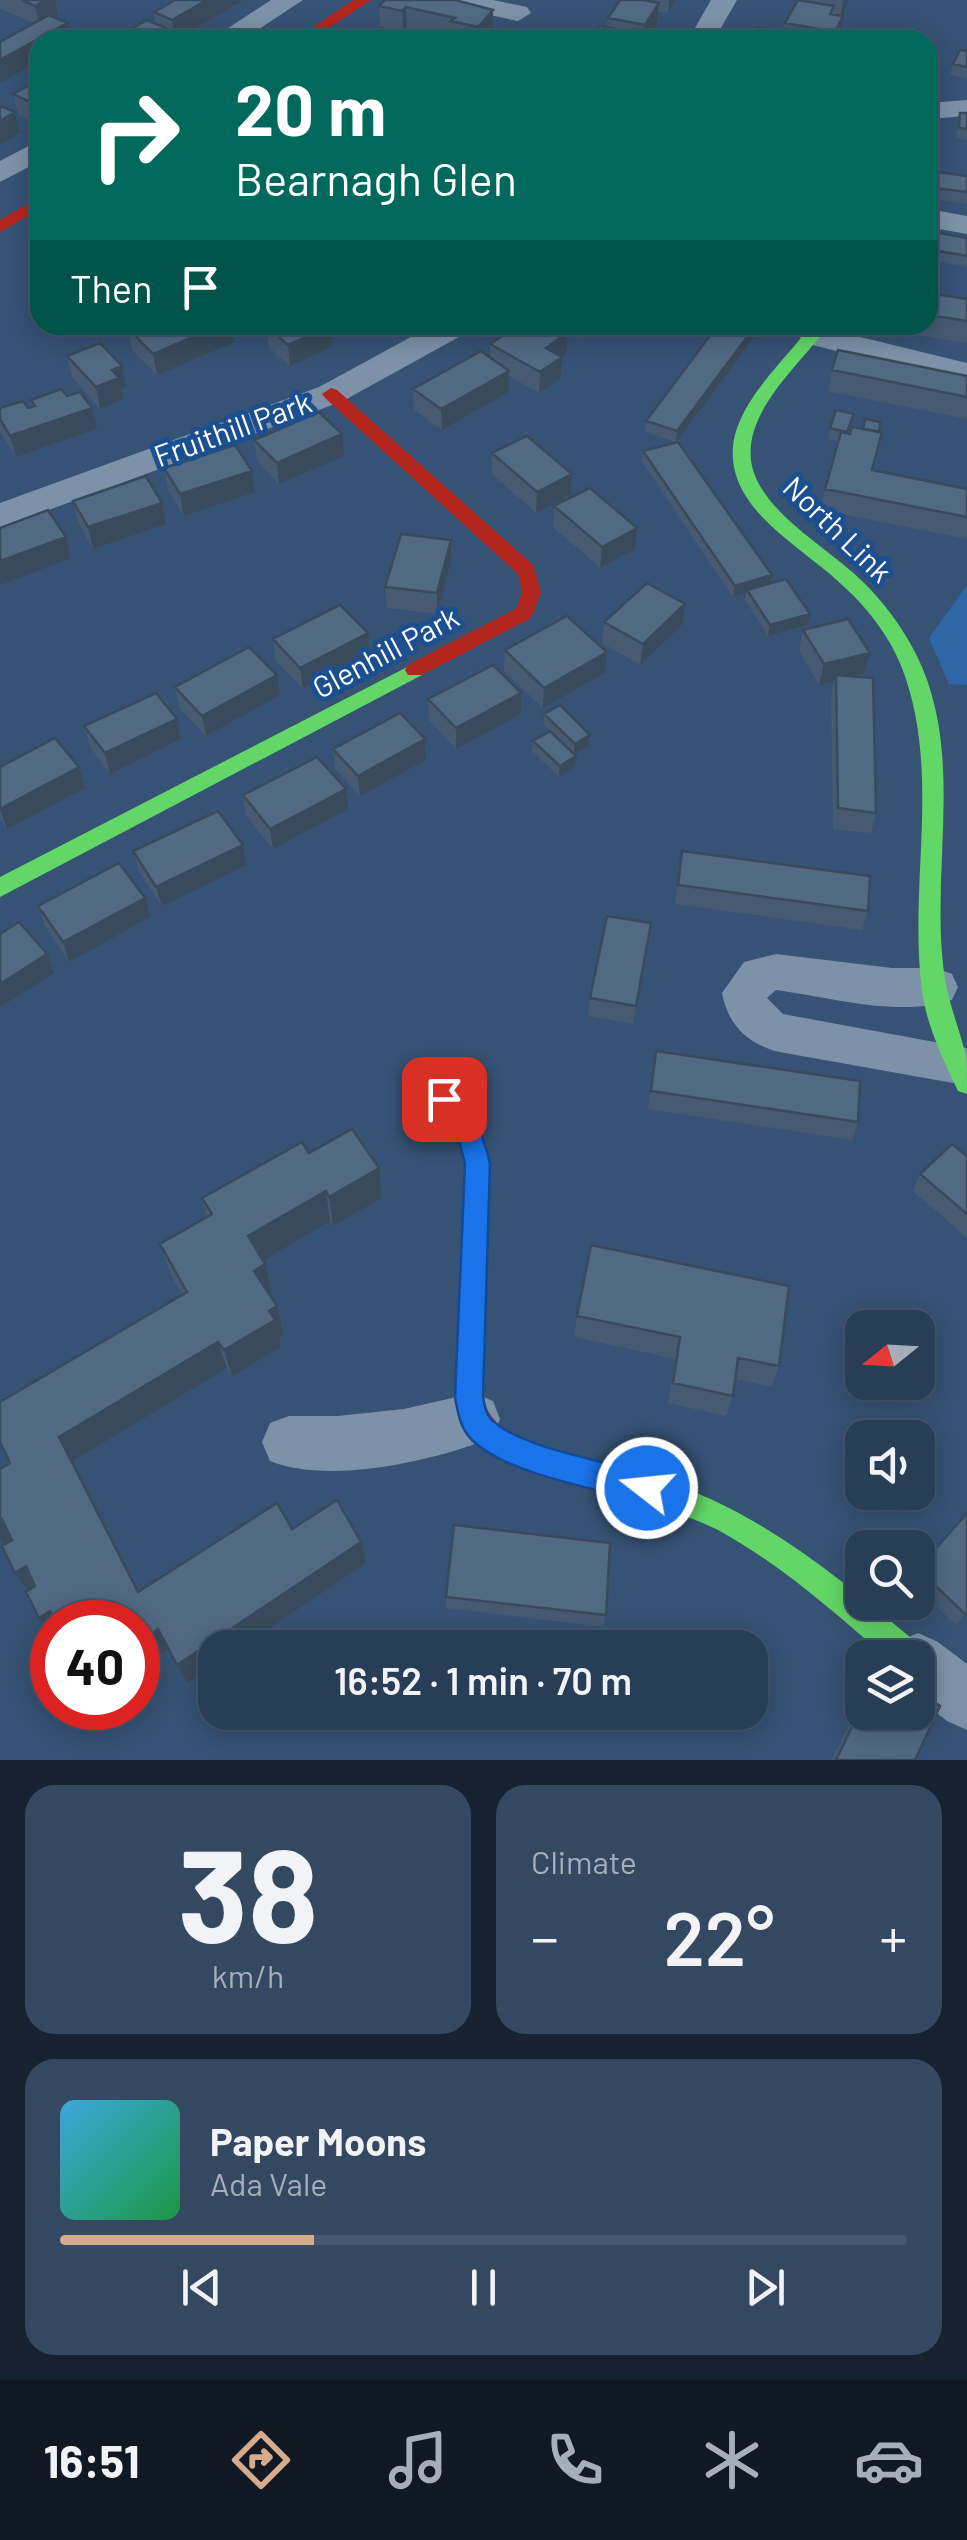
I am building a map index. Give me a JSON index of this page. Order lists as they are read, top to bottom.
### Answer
{
  "streets": {
    "main road": ["North Link", "Glenhill Park"],
    "street": ["Fruithill Park"]
  },
  "crossings": [
    ["Fruithill Park", "Glenhill Park"]
  ],
  "north": "left",
  "page": {
    "turn": ["20 m", "Bearnagh Glen"],
    "then": "Then",
    "limit": "40",
    "trip": "16:52 · 1 min · 70 m",
    "tile": [
      ["38", "km/h"],
      "Climate"
    ],
    "heat": ["−", "22°", "+"],
    "song": ["Paper Moons", "Ada Vale"],
    "tabs": "16:51"
  }
}
